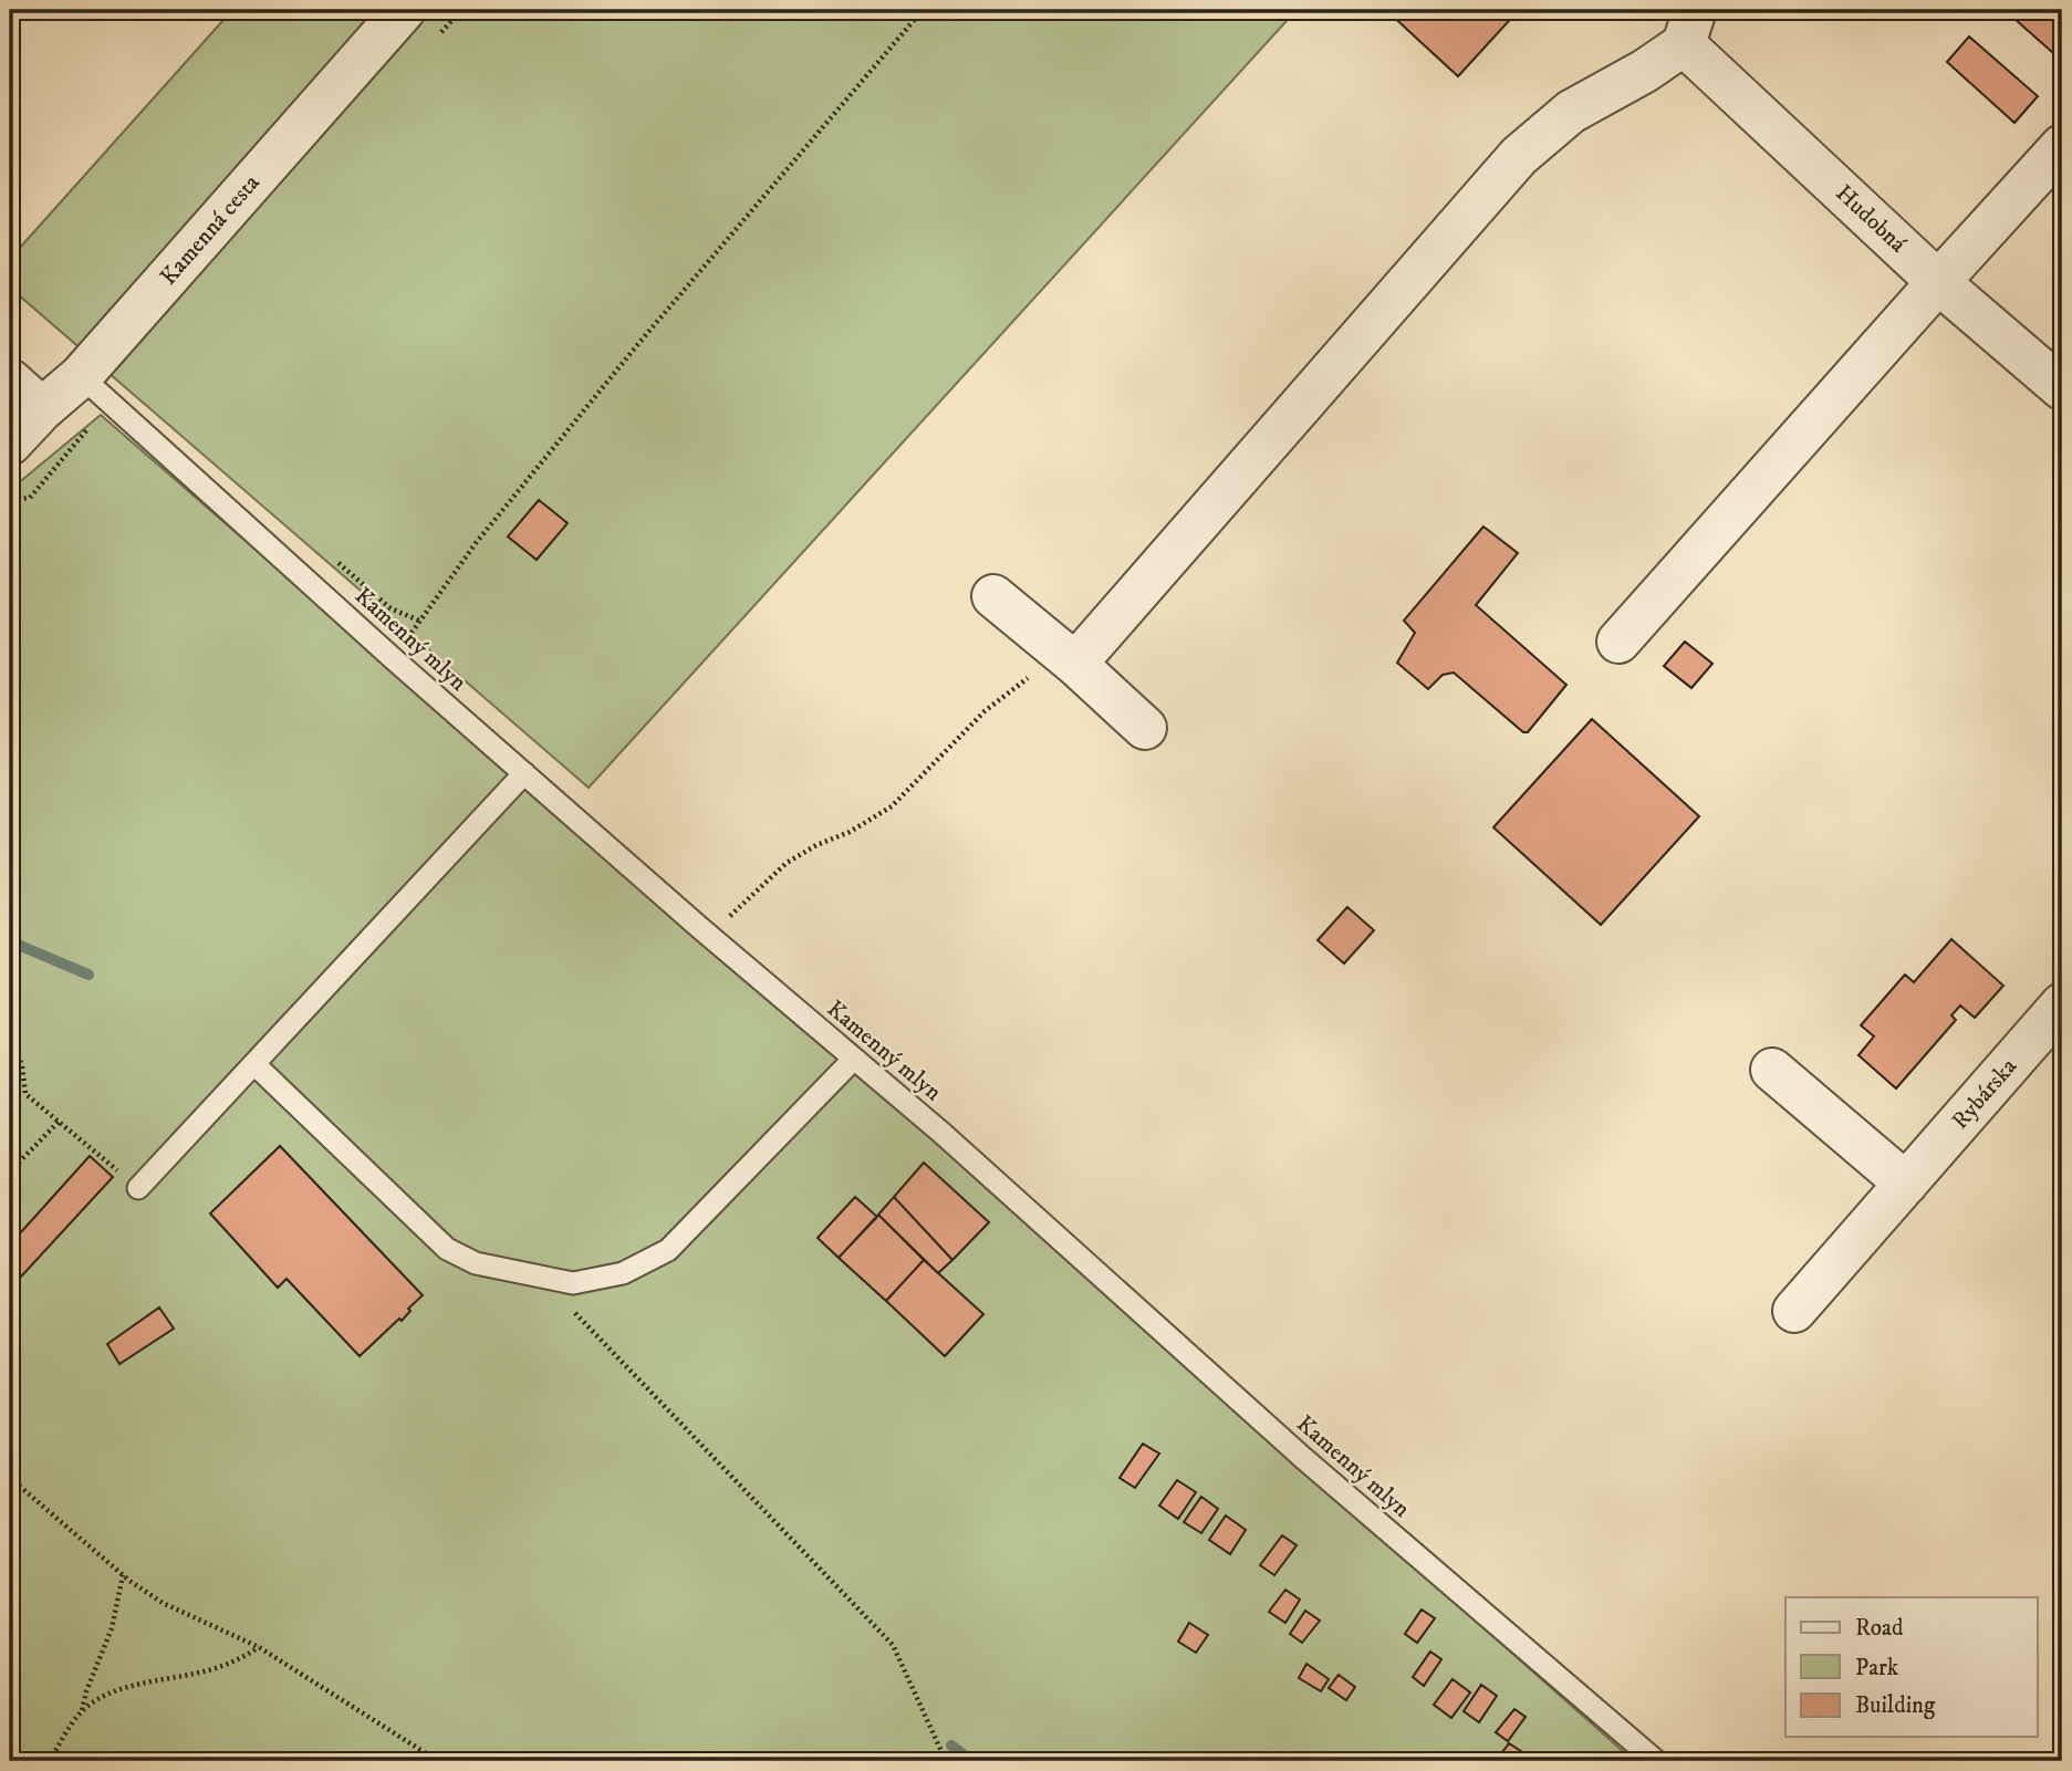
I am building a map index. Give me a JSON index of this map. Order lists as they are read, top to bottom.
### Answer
{
  "streets": {
    "street": ["Hudobná", "Kamenná cesta", "Rybárska"],
    "lane": ["Kamenný mlyn"]
  },
  "crossings": [
    ["Kamenná cesta", "Kamenný mlyn"]
  ],
  "legend": ["Road", "Park", "Building"]
}
